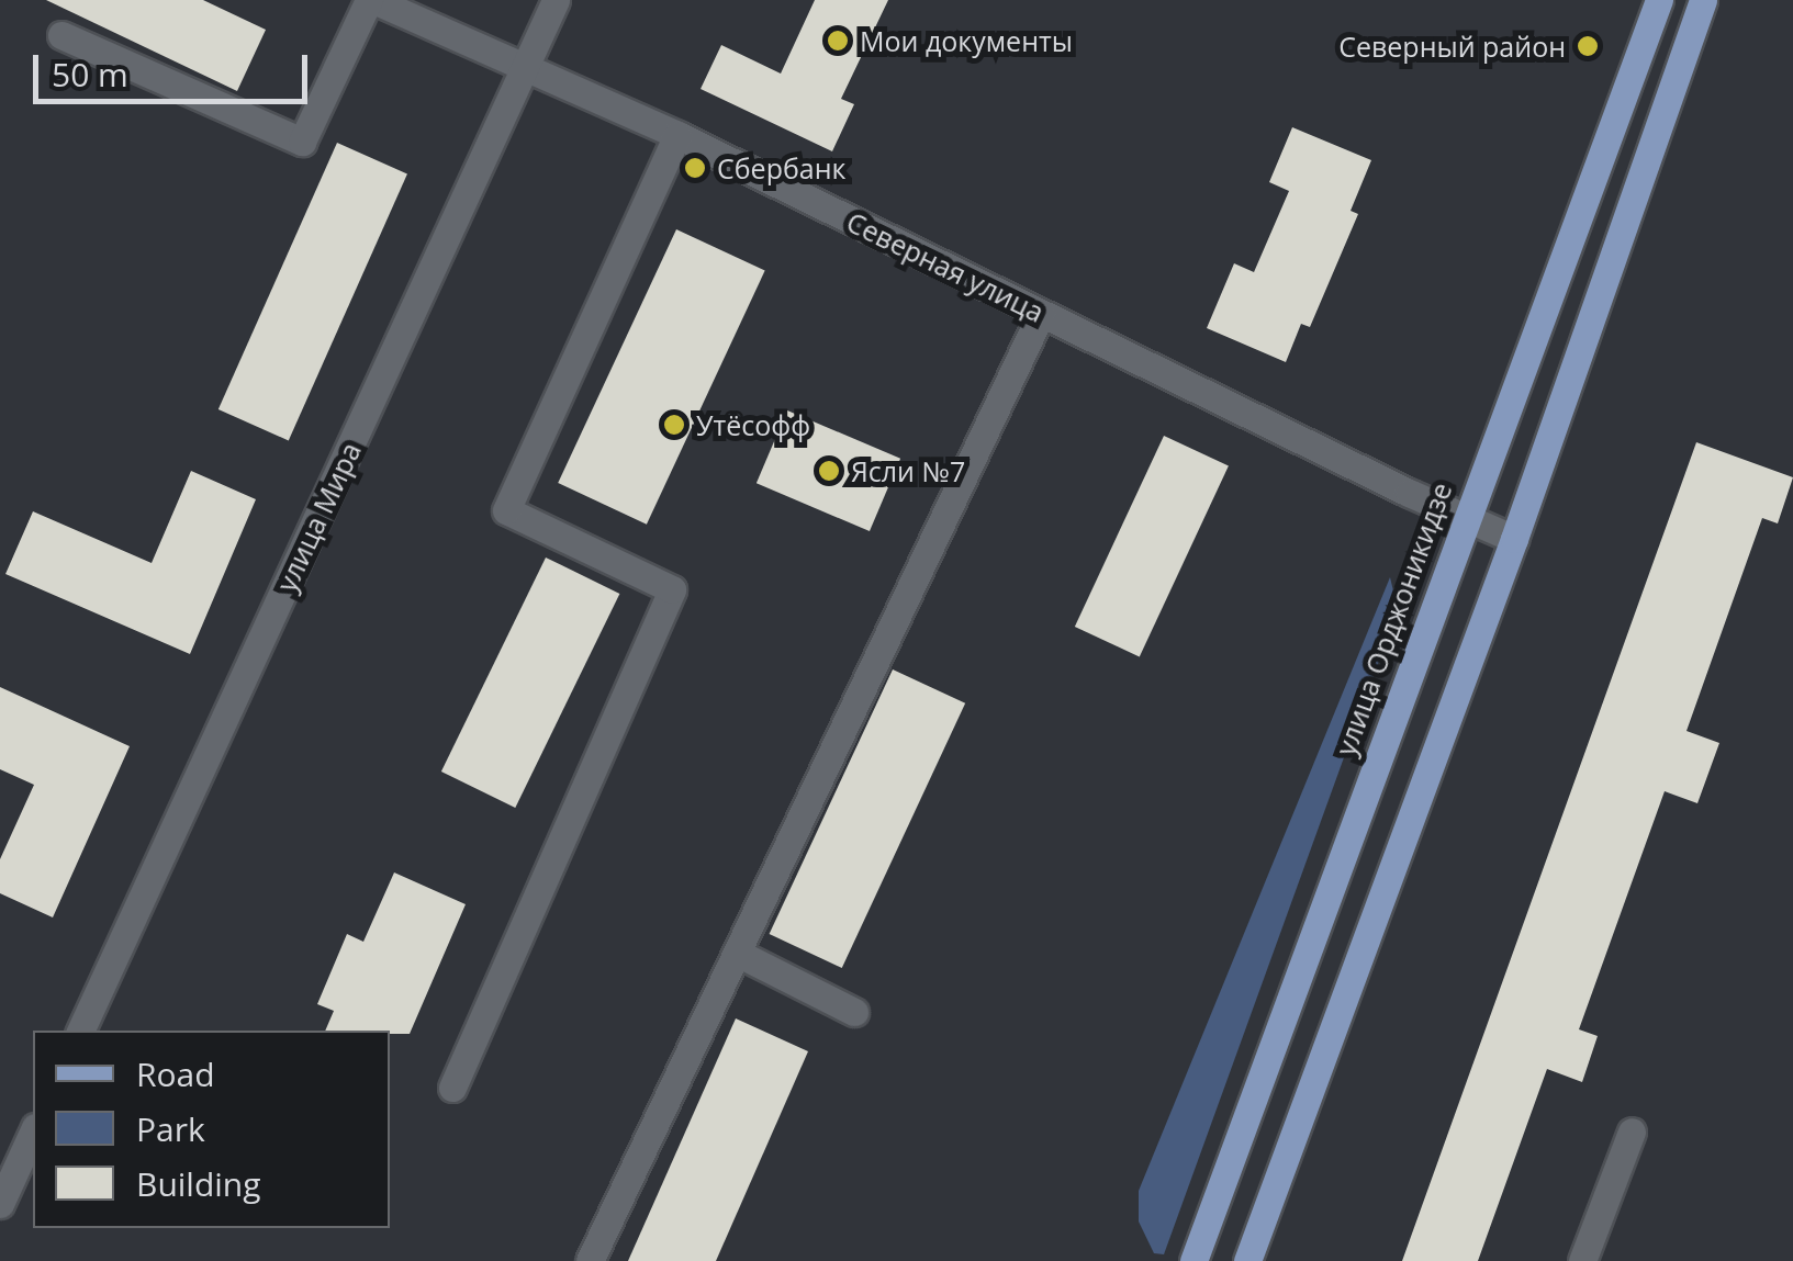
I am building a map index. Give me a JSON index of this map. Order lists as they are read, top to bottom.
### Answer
{
  "streets": {
    "main road": ["улица Орджоникидзе"],
    "street": ["Северная улица", "улица Мира"]
  },
  "crossings": [
    ["Северная улица", "улица Мира"],
    ["Северная улица", "улица Орджоникидзе"]
  ],
  "places": [
    "Мои документы",
    "Северный район",
    "Сбербанк",
    "Утёсофф",
    "Ясли №7"
  ],
  "legend": ["Road", "Park", "Building"],
  "scale_bar": "50 m"
}
